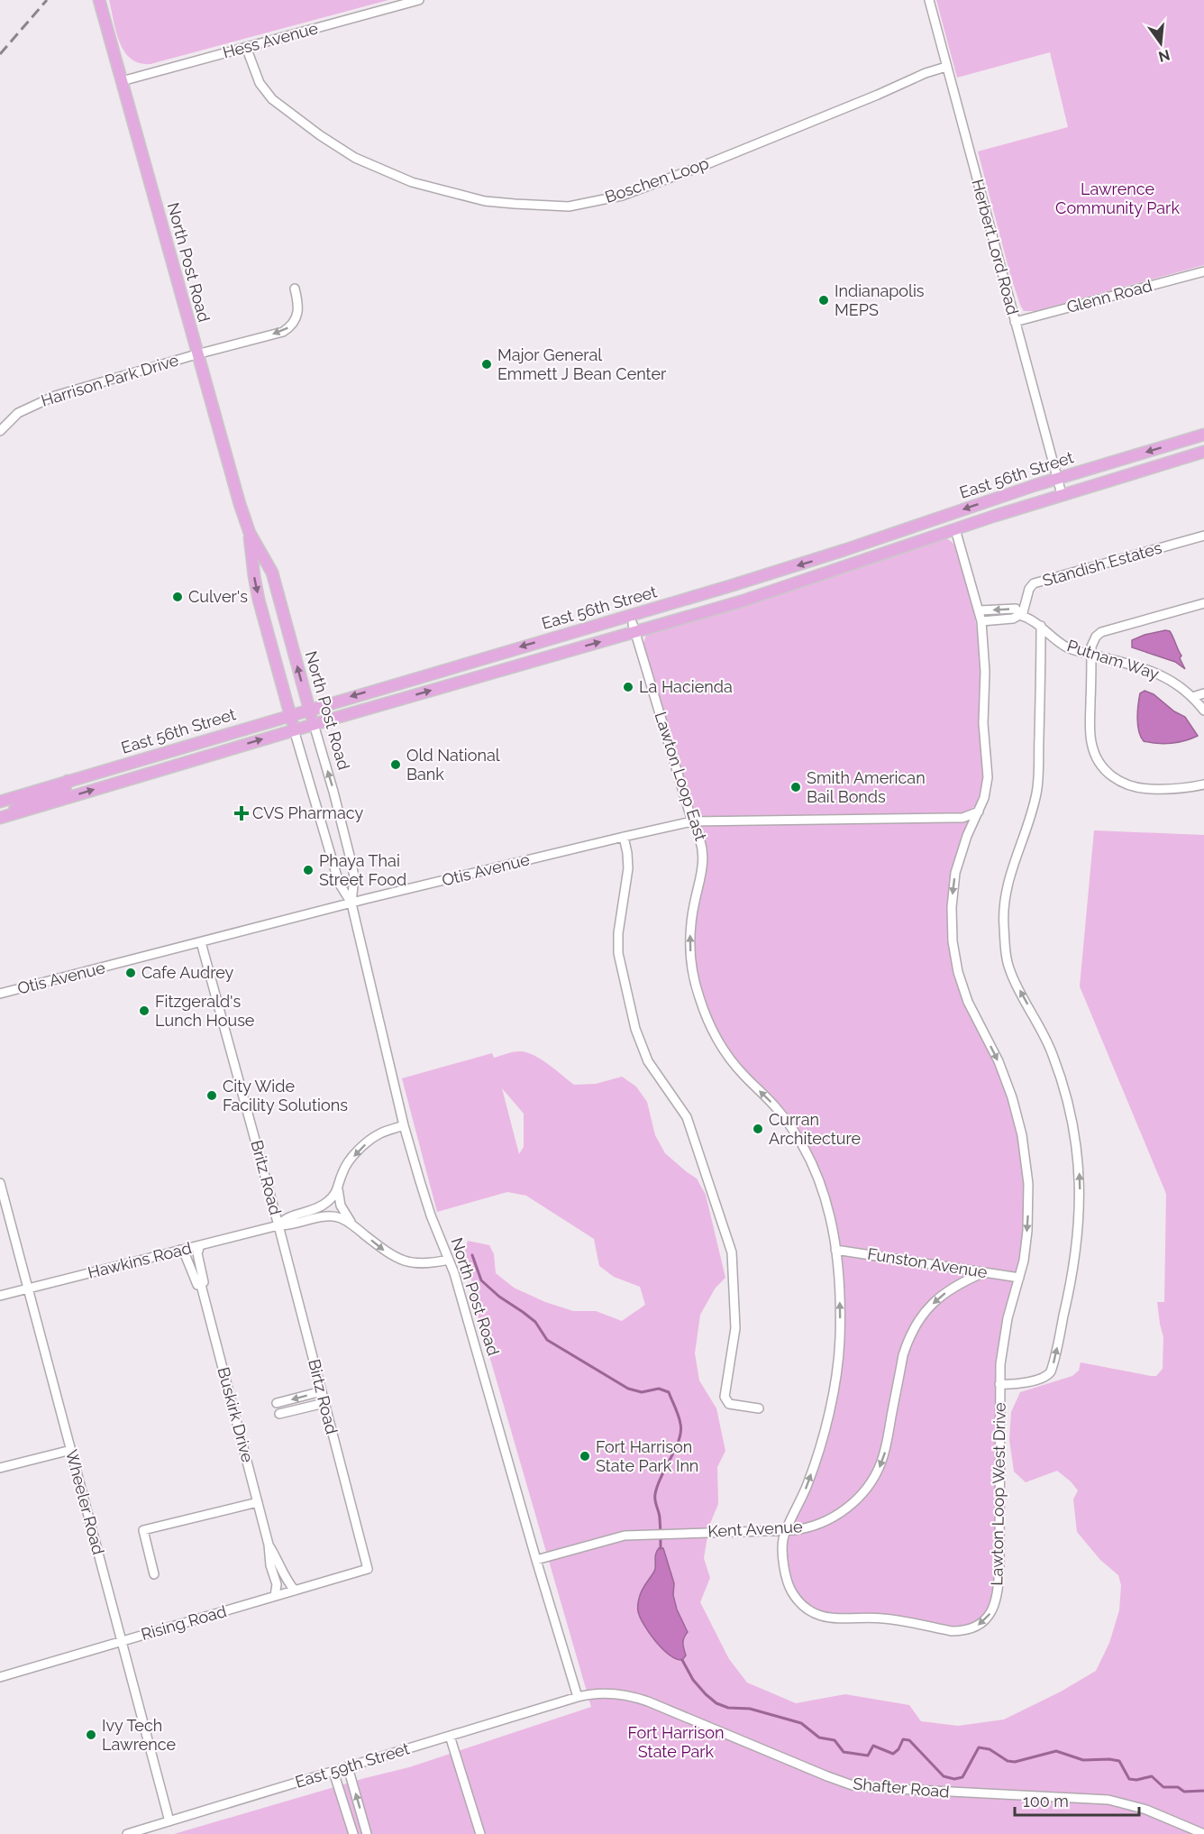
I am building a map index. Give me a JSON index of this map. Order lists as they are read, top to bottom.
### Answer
{
  "streets": {
    "main road": ["North Post Road", "East 56th Street"],
    "street": [
      "Hess Avenue",
      "Boschen Loop",
      "Herbert Lord Road",
      "Glenn Road",
      "Harrison Park Drive",
      "Standish Estates",
      "Putnam Way",
      "Lawton Loop East",
      "Otis Avenue",
      "Britz Road",
      "Hawkins Road",
      "Funston Avenue",
      "Birtz Road",
      "Buskirk Drive",
      "Lawton Loop West Drive",
      "Wheeler Road",
      "Kent Avenue",
      "Rising Road",
      "East 59th Street",
      "Shafter Road"
    ]
  },
  "crossings": [
    ["Hess Avenue", "Boschen Loop"],
    ["Hess Avenue", "North Post Road"],
    ["Boschen Loop", "Herbert Lord Road"],
    ["Herbert Lord Road", "Glenn Road"],
    ["Herbert Lord Road", "East 56th Street"],
    ["North Post Road", "Harrison Park Drive"],
    ["North Post Road", "East 56th Street"],
    ["North Post Road", "Otis Avenue"],
    ["North Post Road", "Hawkins Road"],
    ["North Post Road", "Kent Avenue"],
    ["North Post Road", "East 59th Street"],
    ["North Post Road", "Shafter Road"],
    ["East 56th Street", "Lawton Loop East"],
    ["East 56th Street", "Lawton Loop West Drive"],
    ["Standish Estates", "Putnam Way"],
    ["Putnam Way", "Lawton Loop West Drive"],
    ["Lawton Loop East", "Otis Avenue"],
    ["Lawton Loop East", "Funston Avenue"],
    ["Lawton Loop East", "Lawton Loop West Drive"],
    ["Lawton Loop East", "Kent Avenue"],
    ["Otis Avenue", "Britz Road"],
    ["Otis Avenue", "Lawton Loop West Drive"],
    ["Britz Road", "Hawkins Road"],
    ["Britz Road", "Birtz Road"],
    ["Hawkins Road", "Birtz Road"],
    ["Hawkins Road", "Buskirk Drive"],
    ["Hawkins Road", "Wheeler Road"],
    ["Funston Avenue", "Lawton Loop West Drive"],
    ["Funston Avenue", "Kent Avenue"],
    ["Birtz Road", "Rising Road"],
    ["Buskirk Drive", "Rising Road"],
    ["Lawton Loop West Drive", "Kent Avenue"],
    ["Wheeler Road", "Rising Road"],
    ["Wheeler Road", "East 59th Street"],
    ["East 59th Street", "Shafter Road"]
  ],
  "one_way": ["Kent Avenue"],
  "parks": ["Lawrence Community Park", "Fort Harrison State Park"],
  "places": {
    "other": [
      "Indianapolis MEPS",
      "Major General Emmett J Bean Center",
      "Culver's",
      "La Hacienda",
      "Old National Bank",
      "Smith American Bail Bonds",
      "Phaya Thai Street Food",
      "Cafe Audrey",
      "Fitzgerald's Lunch House",
      "City Wide Facility Solutions",
      "Curran Architecture",
      "Fort Harrison State Park Inn",
      "Ivy Tech Lawrence"
    ],
    "health": ["CVS Pharmacy"]
  },
  "scale_bar": "100 m",
  "north": "bottom"
}
